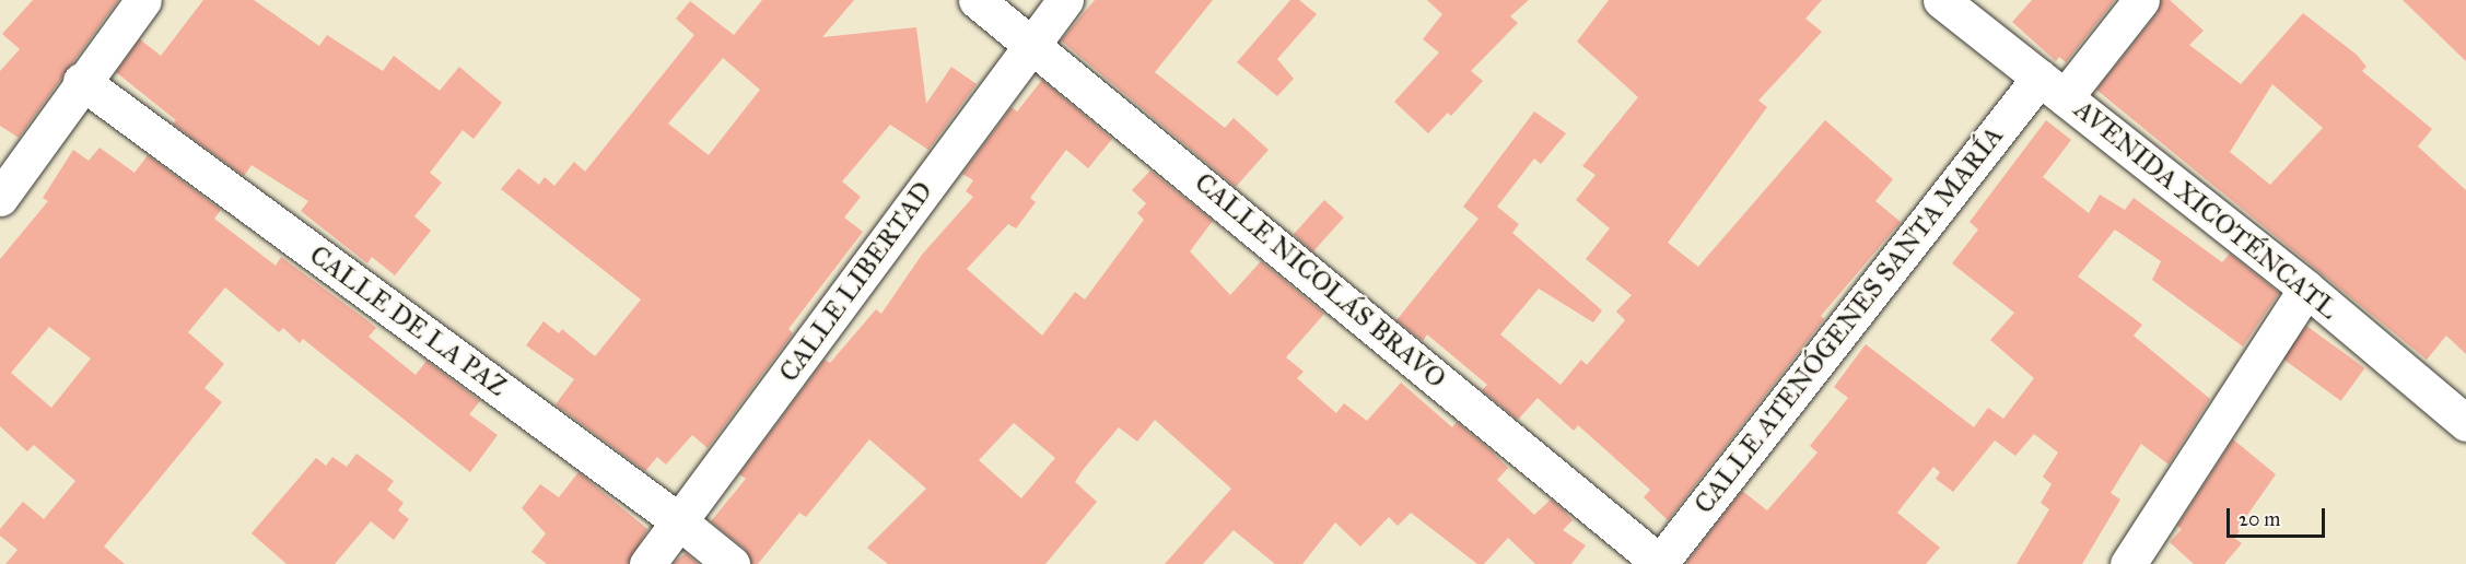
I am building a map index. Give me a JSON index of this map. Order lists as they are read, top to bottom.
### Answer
{
  "streets": {
    "street": [
      "AVENIDA XICOTÉNCATL",
      "CALLE NICOLÁS BRAVO",
      "CALLE LIBERTAD",
      "CALLE ATENÓGENES SANTA MARÍA",
      "CALLE DE LA PAZ"
    ]
  },
  "crossings": [
    ["AVENIDA XICOTÉNCATL", "CALLE ATENÓGENES SANTA MARÍA"],
    ["CALLE NICOLÁS BRAVO", "CALLE LIBERTAD"],
    ["CALLE NICOLÁS BRAVO", "CALLE ATENÓGENES SANTA MARÍA"],
    ["CALLE LIBERTAD", "CALLE DE LA PAZ"]
  ],
  "scale_bar": "20 m"
}
